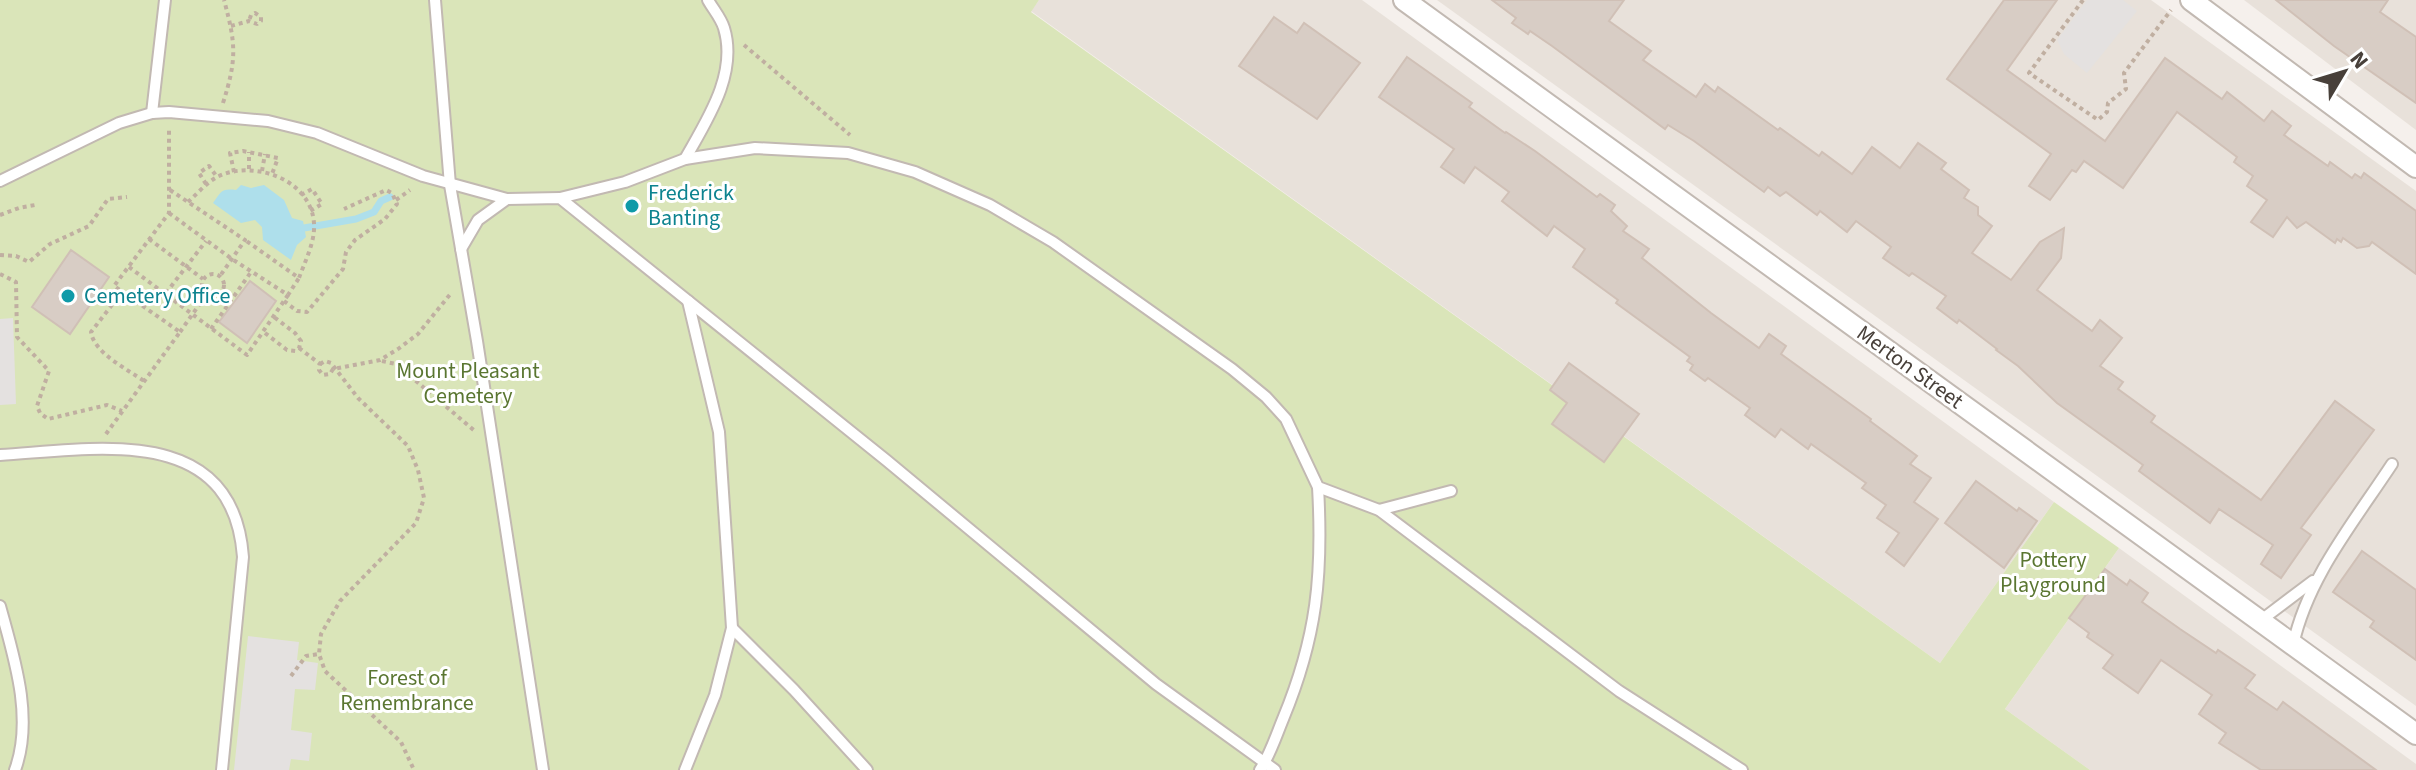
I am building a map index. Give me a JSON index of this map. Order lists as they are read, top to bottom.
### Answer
{
  "streets": {
    "street": ["Merton Street"]
  },
  "parks": ["Mount Pleasant Cemetery", "Pottery Playground", "Forest of Remembrance"],
  "places": ["Frederick Banting", "Cemetery Office"],
  "north": "top right"
}
